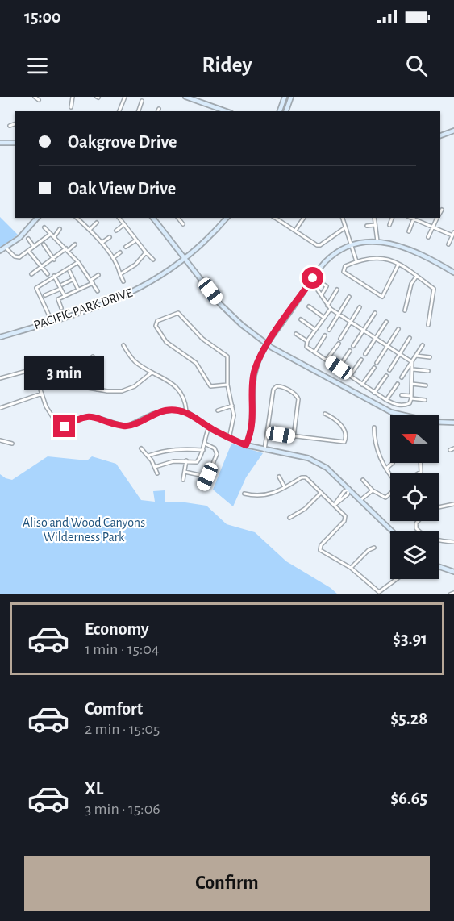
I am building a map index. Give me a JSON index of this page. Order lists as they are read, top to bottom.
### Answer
{
  "streets": {
    "street": ["PACIFIC PARK DRIVE"]
  },
  "parks": ["Aliso and Wood Canyons Wilderness Park"],
  "north": "left",
  "page": {
    "status": "15:00",
    "header": "Ridey",
    "banner": ["Oakgrove Drive", "Oak View Drive"],
    "bubble": "3 min",
    "list": [
      {
        "name": "Economy",
        "note": "1 min · 15:04",
        "value": "$3.91"
      },
      {
        "name": "Comfort",
        "note": "2 min · 15:05",
        "value": "$5.28"
      },
      {
        "name": "XL",
        "note": "3 min · 15:06",
        "value": "$6.65"
      }
    ],
    "buttons": "Confirm"
  }
}
